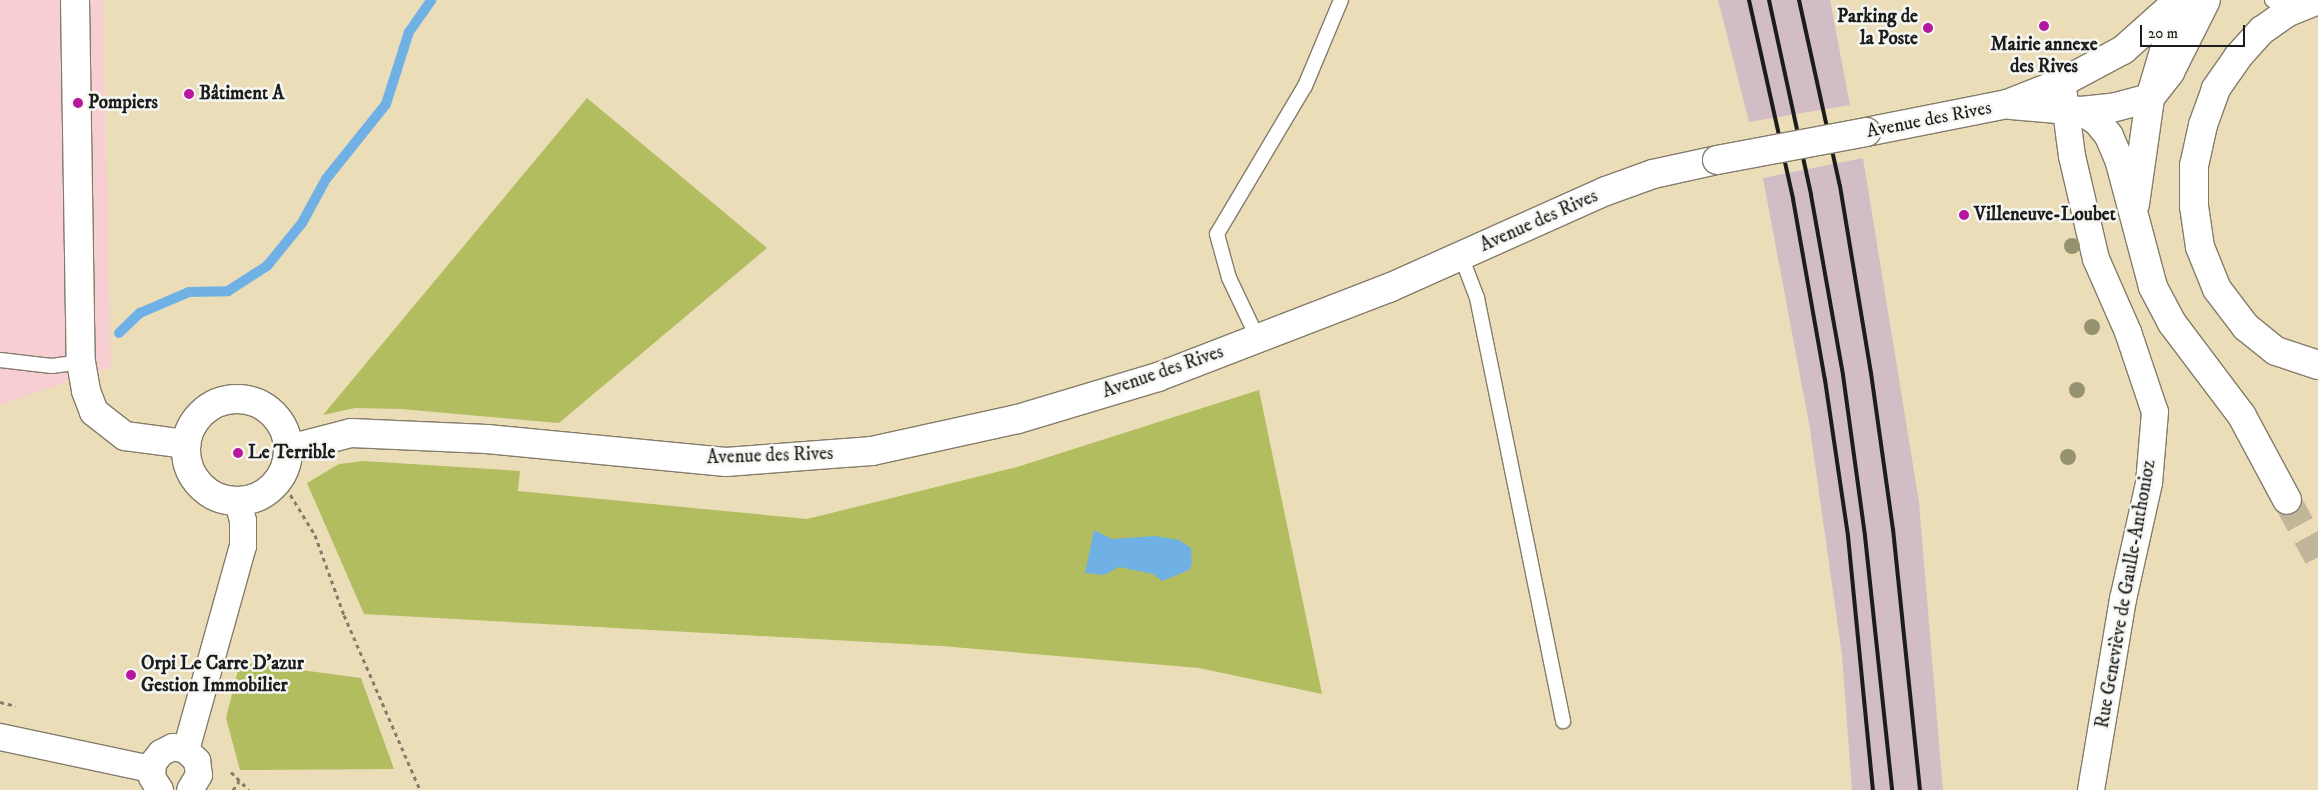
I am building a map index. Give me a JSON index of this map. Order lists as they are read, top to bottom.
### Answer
{
  "streets": {
    "main road": ["Avenue des Rives"],
    "street": ["Rue Geneviève de Gaulle-Anthonioz"]
  },
  "crossings": [
    ["Avenue des Rives", "Rue Geneviève de Gaulle-Anthonioz"]
  ],
  "places": [
    "Mairie annexe des Rives",
    "Parking de la Poste",
    "Bâtiment A",
    "Pompiers",
    "Villeneuve-Loubet",
    "Le Terrible",
    "Orpi Le Carre D'azur Gestion Immobilier"
  ],
  "scale_bar": "20 m"
}
